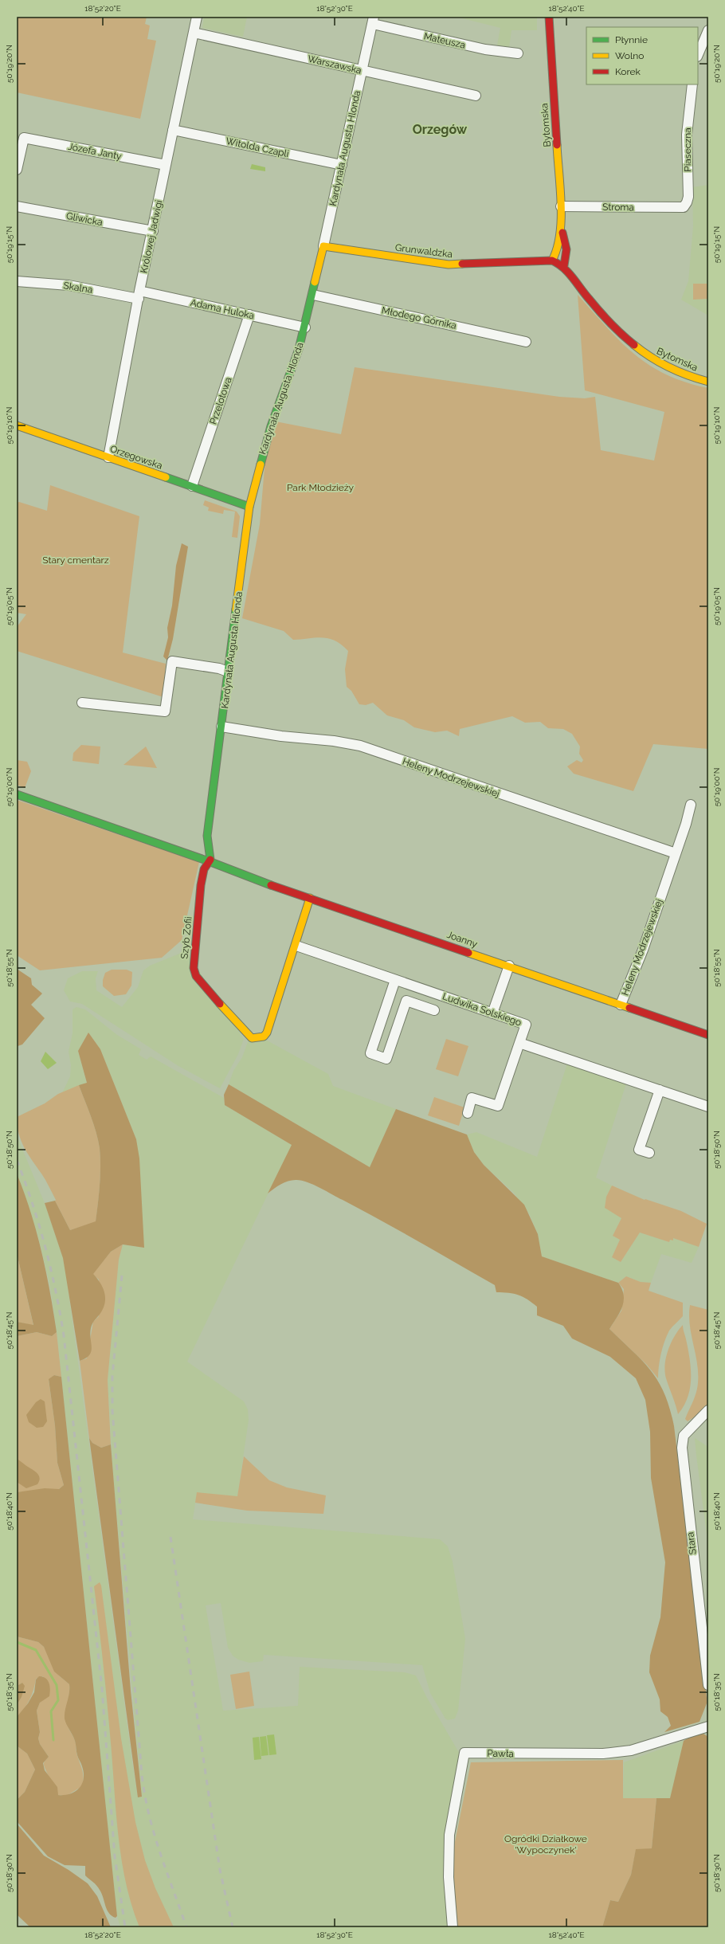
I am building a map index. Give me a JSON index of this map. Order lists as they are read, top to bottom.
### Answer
{
  "streets": {
    "street": [
      "Mateusza",
      "Warszawska",
      "Bytomska",
      "Witolda Czapli",
      "Kardynała Augusta Hlonda",
      "Piaseczna",
      "Józefa Janty",
      "Stroma",
      "Gliwicka",
      "Królowej Jadwigi",
      "Grunwaldzka",
      "Skalna",
      "Adama Huloka",
      "Młodego Górnika",
      "Przelotowa",
      "Orzegowska",
      "Heleny Modrzejewskiej",
      "Szyb Zofii",
      "Joanny",
      "Ludwika Solskiego",
      "Stara",
      "Pawła"
    ]
  },
  "crossings": [
    ["Mateusza", "Kardynała Augusta Hlonda"],
    ["Warszawska", "Kardynała Augusta Hlonda"],
    ["Warszawska", "Królowej Jadwigi"],
    ["Bytomska", "Stroma"],
    ["Bytomska", "Grunwaldzka"],
    ["Witolda Czapli", "Kardynała Augusta Hlonda"],
    ["Witolda Czapli", "Królowej Jadwigi"],
    ["Kardynała Augusta Hlonda", "Grunwaldzka"],
    ["Kardynała Augusta Hlonda", "Adama Huloka"],
    ["Kardynała Augusta Hlonda", "Młodego Górnika"],
    ["Kardynała Augusta Hlonda", "Orzegowska"],
    ["Kardynała Augusta Hlonda", "Heleny Modrzejewskiej"],
    ["Kardynała Augusta Hlonda", "Szyb Zofii"],
    ["Kardynała Augusta Hlonda", "Joanny"],
    ["Piaseczna", "Stroma"],
    ["Józefa Janty", "Królowej Jadwigi"],
    ["Gliwicka", "Królowej Jadwigi"],
    ["Królowej Jadwigi", "Skalna"],
    ["Królowej Jadwigi", "Adama Huloka"],
    ["Królowej Jadwigi", "Orzegowska"],
    ["Skalna", "Adama Huloka"],
    ["Adama Huloka", "Przelotowa"],
    ["Przelotowa", "Orzegowska"],
    ["Heleny Modrzejewskiej", "Joanny"],
    ["Szyb Zofii", "Joanny"],
    ["Szyb Zofii", "Ludwika Solskiego"]
  ],
  "districts": ["Orzegów"],
  "parks": ["Park Młodzieży", "Stary cmentarz", "Ogródki Działkowe 'Wypoczynek'"],
  "legend": ["Płynnie", "Wolno", "Korek"],
  "coordinates": [
    "18°52'20\"E",
    "18°52'30\"E",
    "18°52'40\"E",
    "50°19'20\"N",
    "50°19'15\"N",
    "50°19'10\"N",
    "50°19'05\"N",
    "50°19'00\"N",
    "50°18'55\"N",
    "50°18'50\"N",
    "50°18'45\"N",
    "50°18'40\"N",
    "50°18'35\"N",
    "50°18'30\"N"
  ]
}
